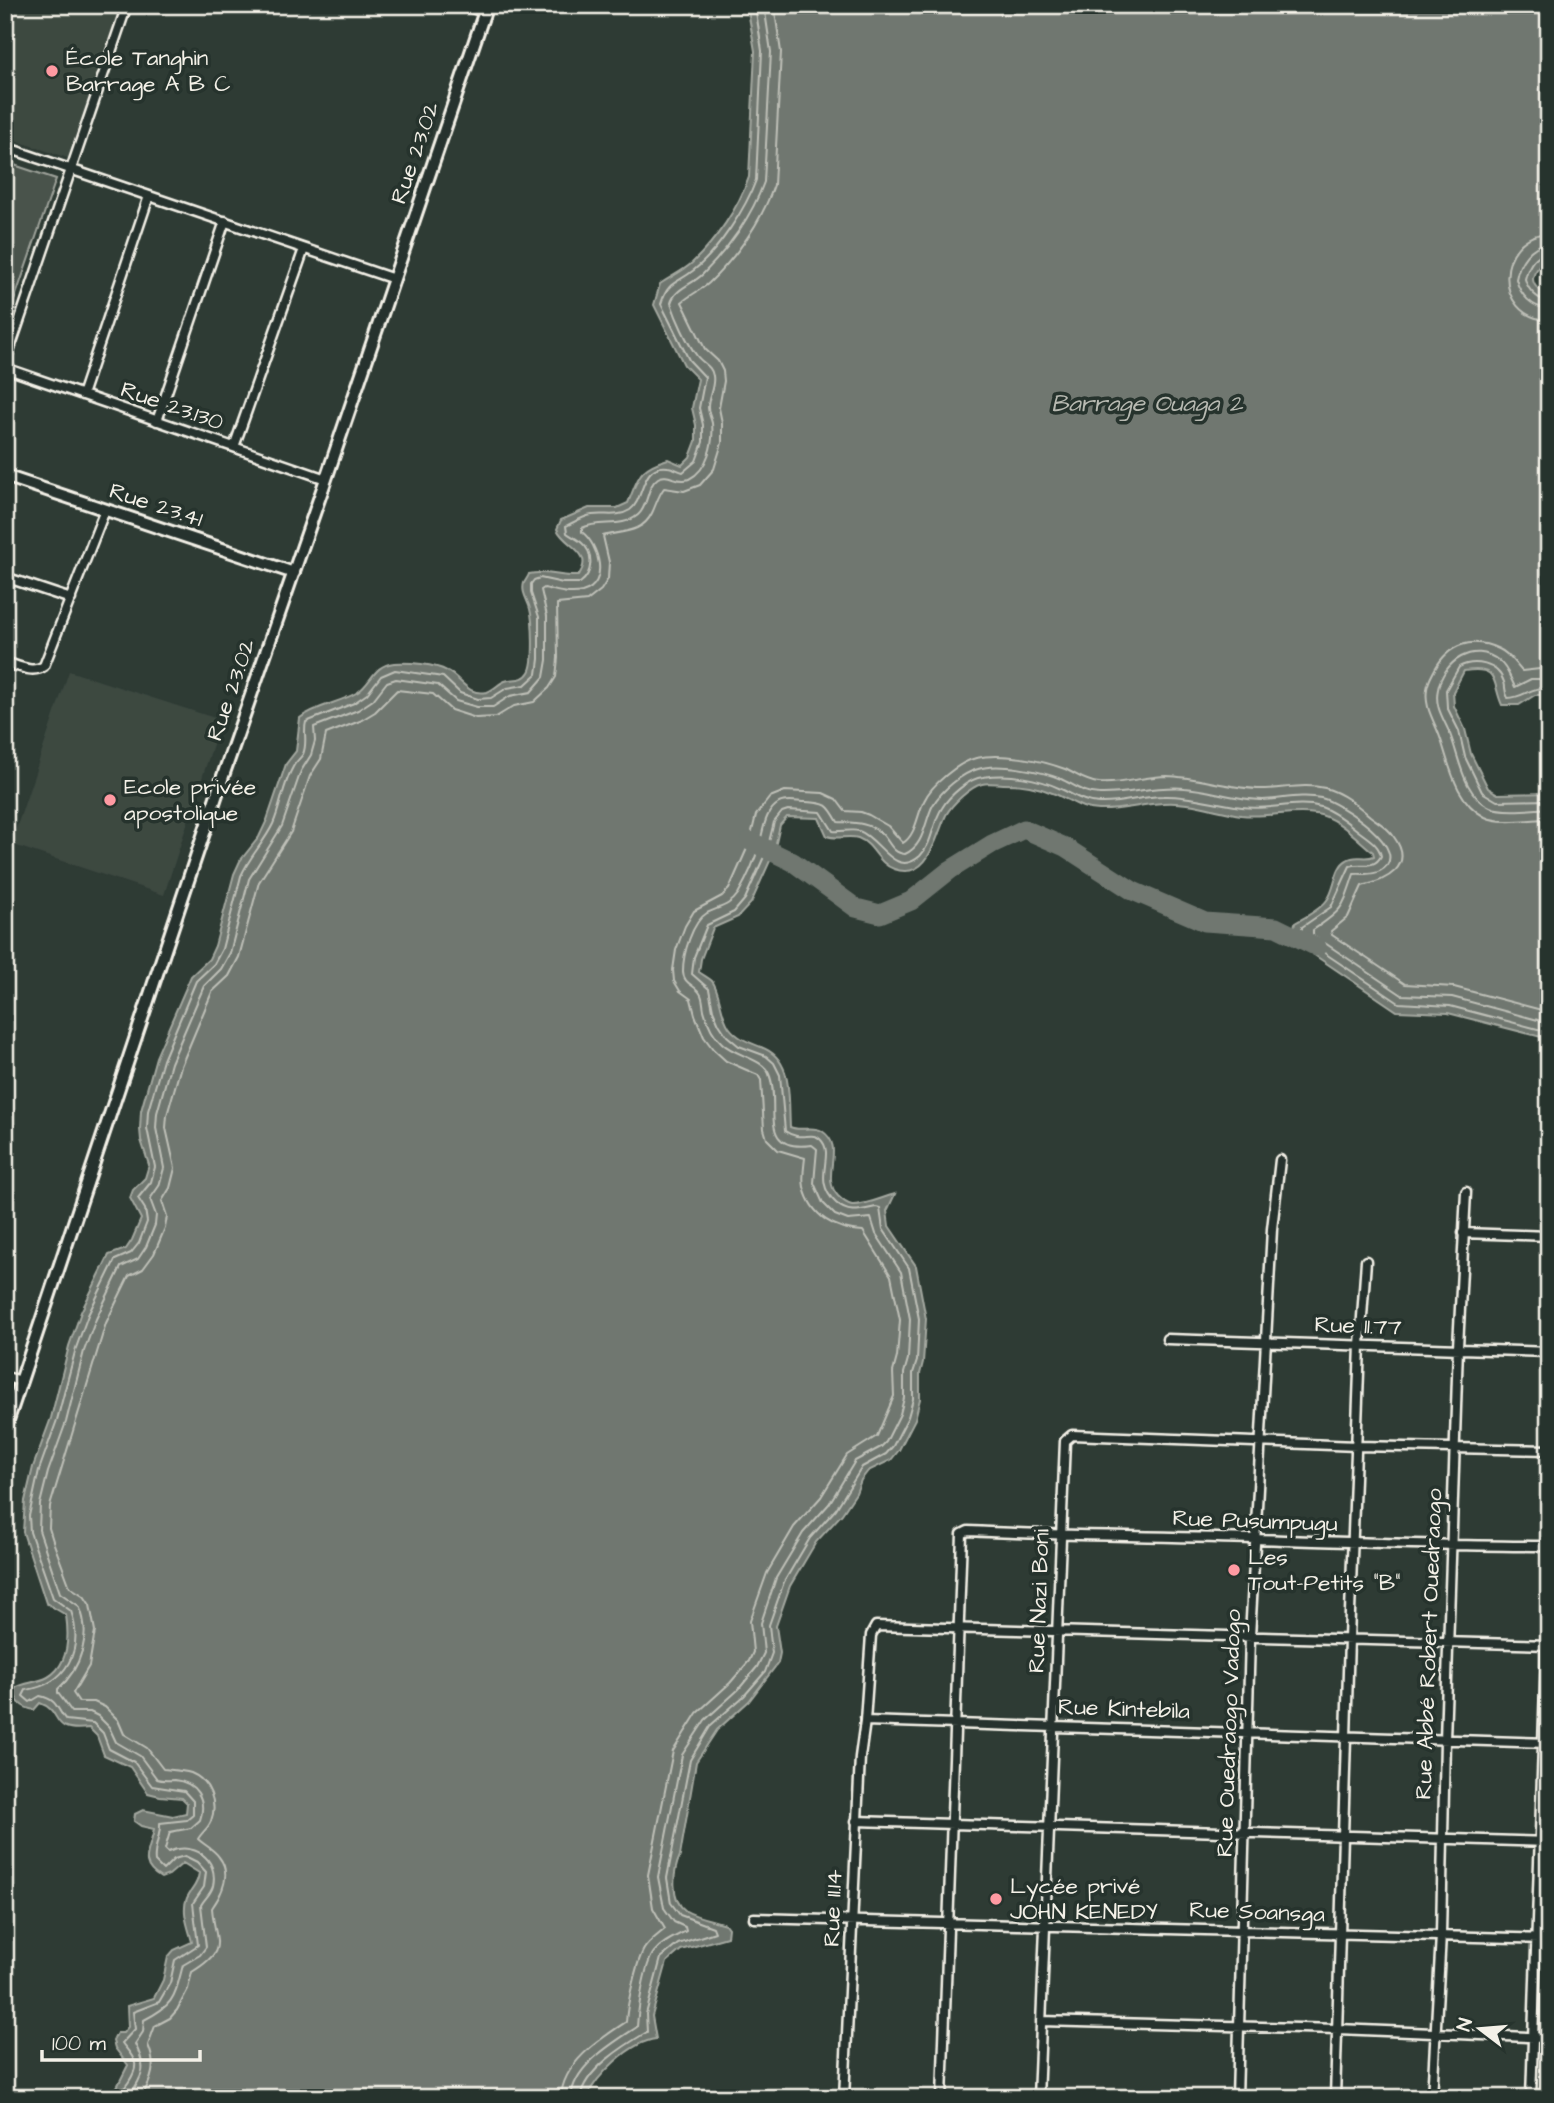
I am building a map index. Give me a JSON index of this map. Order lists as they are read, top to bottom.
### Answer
{
  "streets": {
    "street": [
      "Rue 23.02",
      "Rue 23.130",
      "Rue 23.41",
      "Rue 11.77",
      "Rue Pusumpugu",
      "Rue Nazi Boni",
      "Rue Abbé Robert Ouedraogo",
      "Rue Kintebila",
      "Rue Ouedraogo Vadogo",
      "Rue 11.14",
      "Rue Soansga"
    ]
  },
  "crossings": [
    ["Rue 23.02", "Rue 23.130"],
    ["Rue 23.02", "Rue 23.41"],
    ["Rue 11.77", "Rue Abbé Robert Ouedraogo"],
    ["Rue 11.77", "Rue Ouedraogo Vadogo"],
    ["Rue Pusumpugu", "Rue Nazi Boni"],
    ["Rue Pusumpugu", "Rue Abbé Robert Ouedraogo"],
    ["Rue Pusumpugu", "Rue Ouedraogo Vadogo"],
    ["Rue Pusumpugu", "Rue 11.14"],
    ["Rue Nazi Boni", "Rue Kintebila"],
    ["Rue Nazi Boni", "Rue Ouedraogo Vadogo"],
    ["Rue Nazi Boni", "Rue Soansga"],
    ["Rue Abbé Robert Ouedraogo", "Rue Kintebila"],
    ["Rue Abbé Robert Ouedraogo", "Rue Soansga"],
    ["Rue Kintebila", "Rue Ouedraogo Vadogo"],
    ["Rue Kintebila", "Rue 11.14"],
    ["Rue Ouedraogo Vadogo", "Rue Soansga"],
    ["Rue 11.14", "Rue Soansga"]
  ],
  "water": ["Barrage Ouaga 2"],
  "places": [
    "École Tanghin Barrage A B C",
    "Ecole privée apostolique",
    "Les Tout-Petits \"B\"",
    "Lycée privé JOHN KENEDY"
  ],
  "scale_bar": "100 m",
  "north": "left"
}
